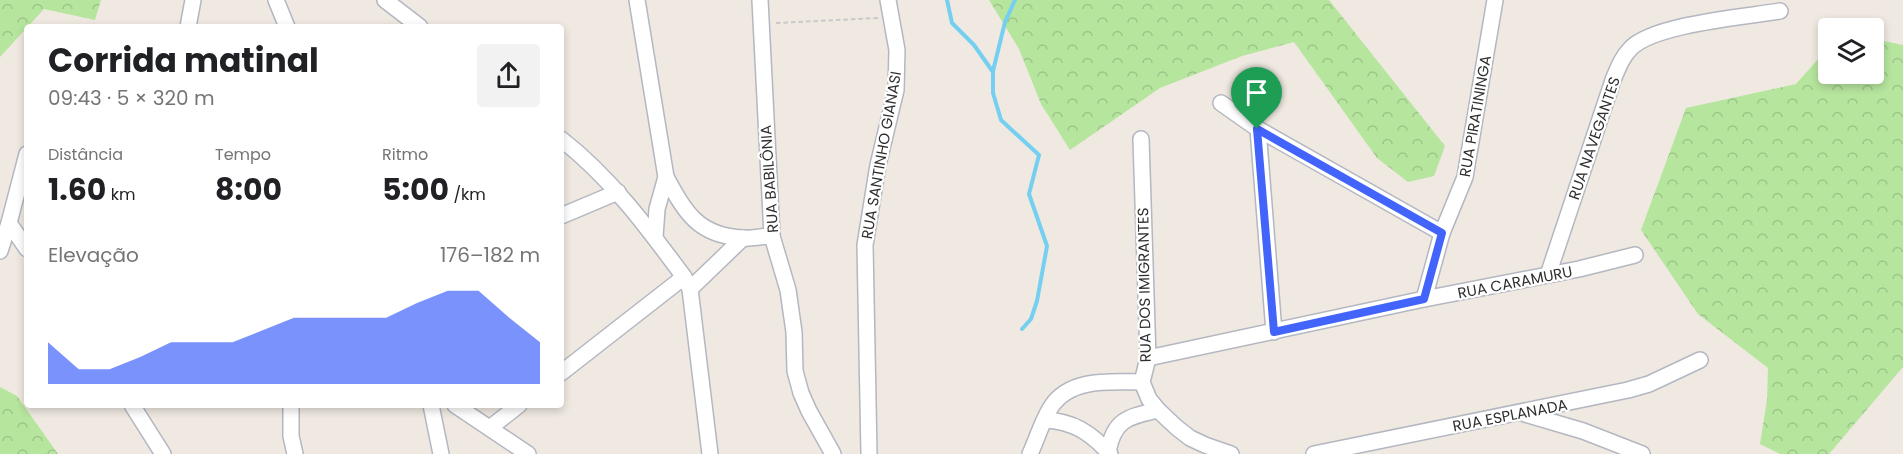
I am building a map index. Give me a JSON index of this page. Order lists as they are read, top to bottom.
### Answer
{
  "streets": {
    "street": [
      "RUA PIRATININGA",
      "RUA NAVEGANTES",
      "RUA SANTINHO GIANASI",
      "RUA BABILÔNIA",
      "RUA CARAMURU",
      "RUA DOS IMIGRANTES",
      "RUA ESPLANADA"
    ]
  },
  "crossings": [
    ["RUA PIRATININGA", "RUA CARAMURU"],
    ["RUA NAVEGANTES", "RUA CARAMURU"],
    ["RUA CARAMURU", "RUA DOS IMIGRANTES"]
  ],
  "page": {
    "heading": ["Corrida matinal", "09:43 · 5 × 320 m"],
    "stats": [
      ["Distância", "1.60 km"],
      ["Tempo", "8:00"],
      ["Ritmo", "5:00 /km"]
    ],
    "chart": ["Elevação", "176–182 m"]
  }
}
